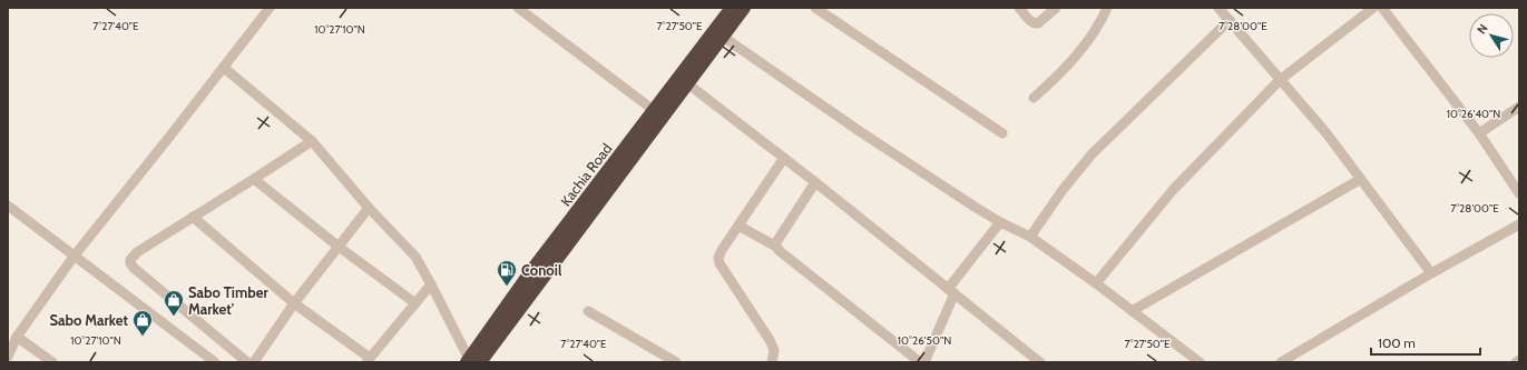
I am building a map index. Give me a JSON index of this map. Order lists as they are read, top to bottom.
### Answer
{
  "streets": {
    "highway": ["Kachia Road"]
  },
  "places": {
    "fuel station": ["Conoil"],
    "shop": ["Sabo Timber Market'", "Sabo Market"]
  },
  "scale_bar": "100 m",
  "north": "top left",
  "coordinates": [
    "7°27'40\"E",
    "7°27'50\"E",
    "7°28'00\"E",
    "10°27'10\"N",
    "10°26'40\"N",
    "10°26'50\"N"
  ]
}
